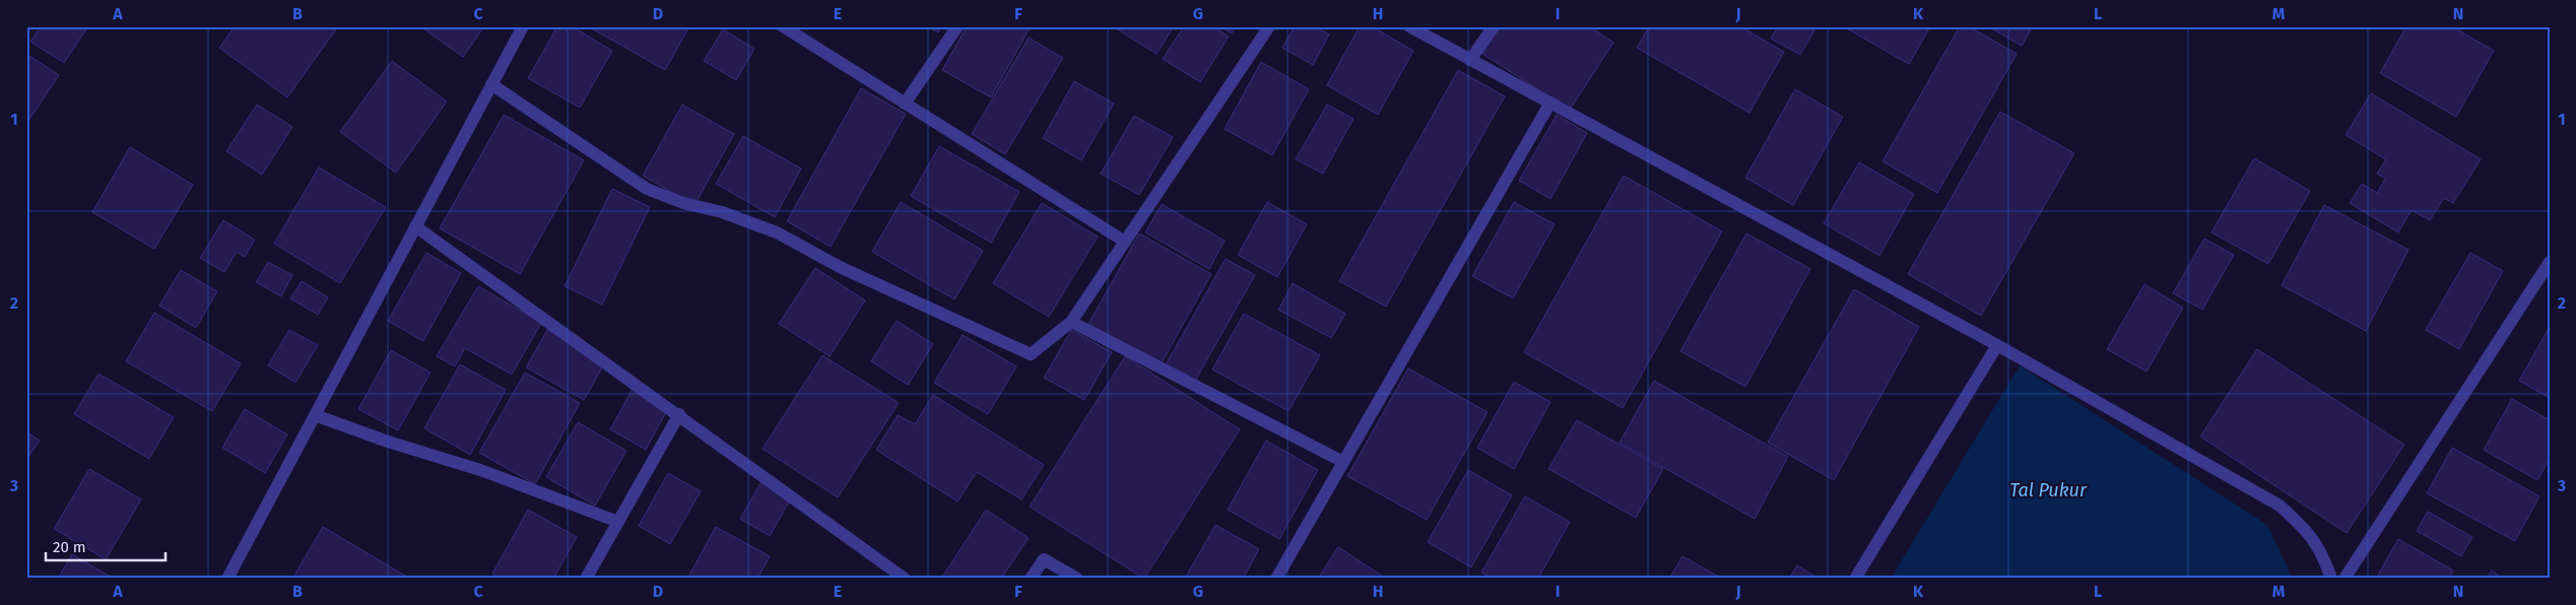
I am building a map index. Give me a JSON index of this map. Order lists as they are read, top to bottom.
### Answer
{
  "water": ["Tal Pukur"],
  "scale_bar": "20 m",
  "grid": {
    "columns": [
      "A",
      "B",
      "C",
      "D",
      "E",
      "F",
      "G",
      "H",
      "I",
      "J",
      "K",
      "L",
      "M",
      "N"
    ],
    "rows": ["1", "2", "3"]
  }
}
